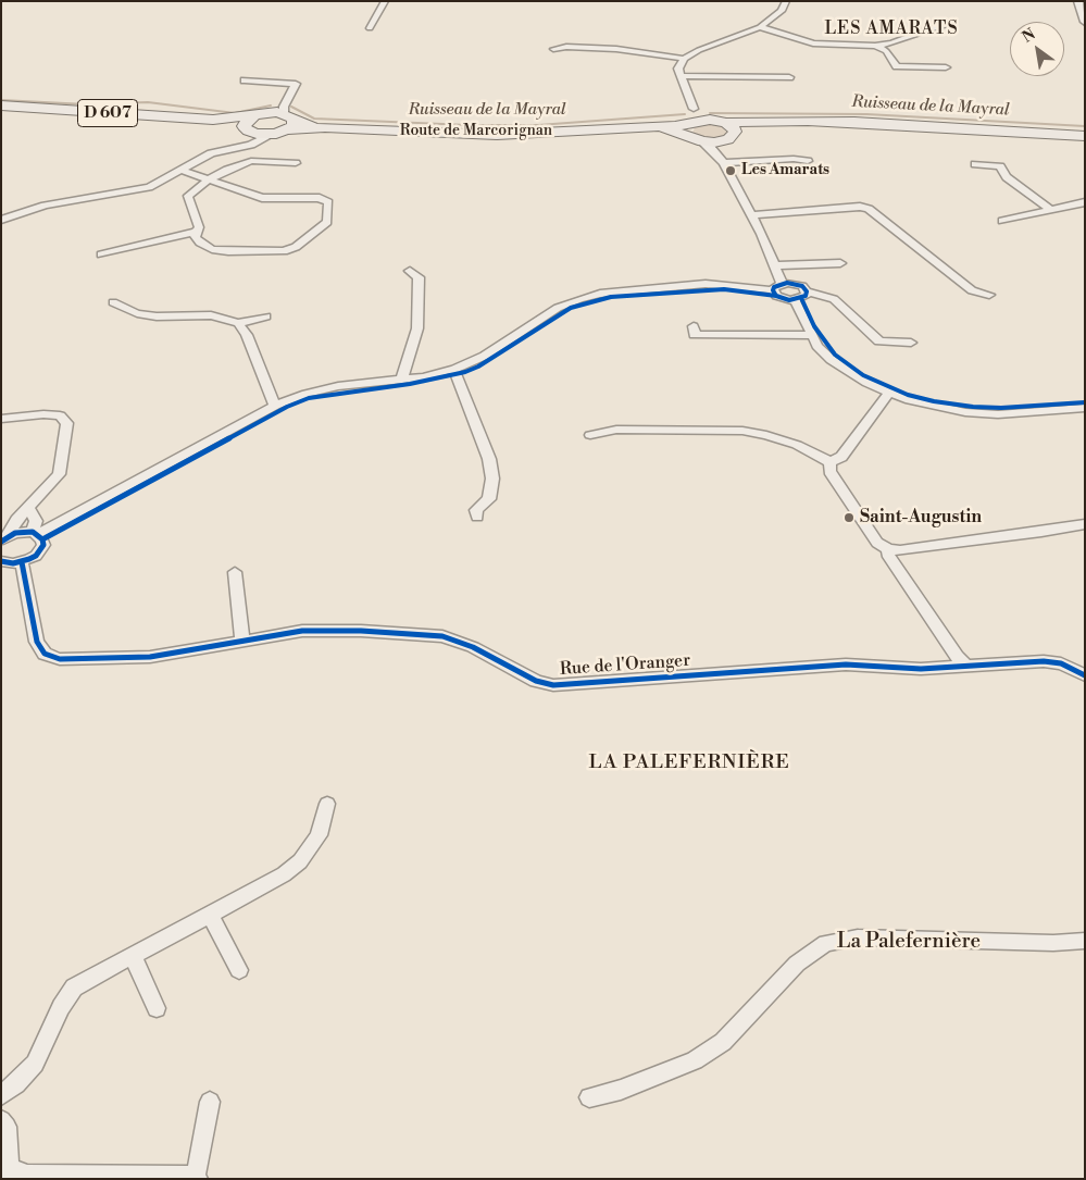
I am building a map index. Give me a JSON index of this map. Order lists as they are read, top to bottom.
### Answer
{
  "streets": {
    "main road": ["D 607", "Route de Marcorignan"],
    "street": ["Rue de l'Oranger", "La Palefernière"]
  },
  "districts": ["LES AMARATS", "LA PALEFERNIÈRE"],
  "water": ["Ruisseau de la Mayral"],
  "places": ["Les Amarats", "Saint-Augustin"],
  "north": "top left"
}
